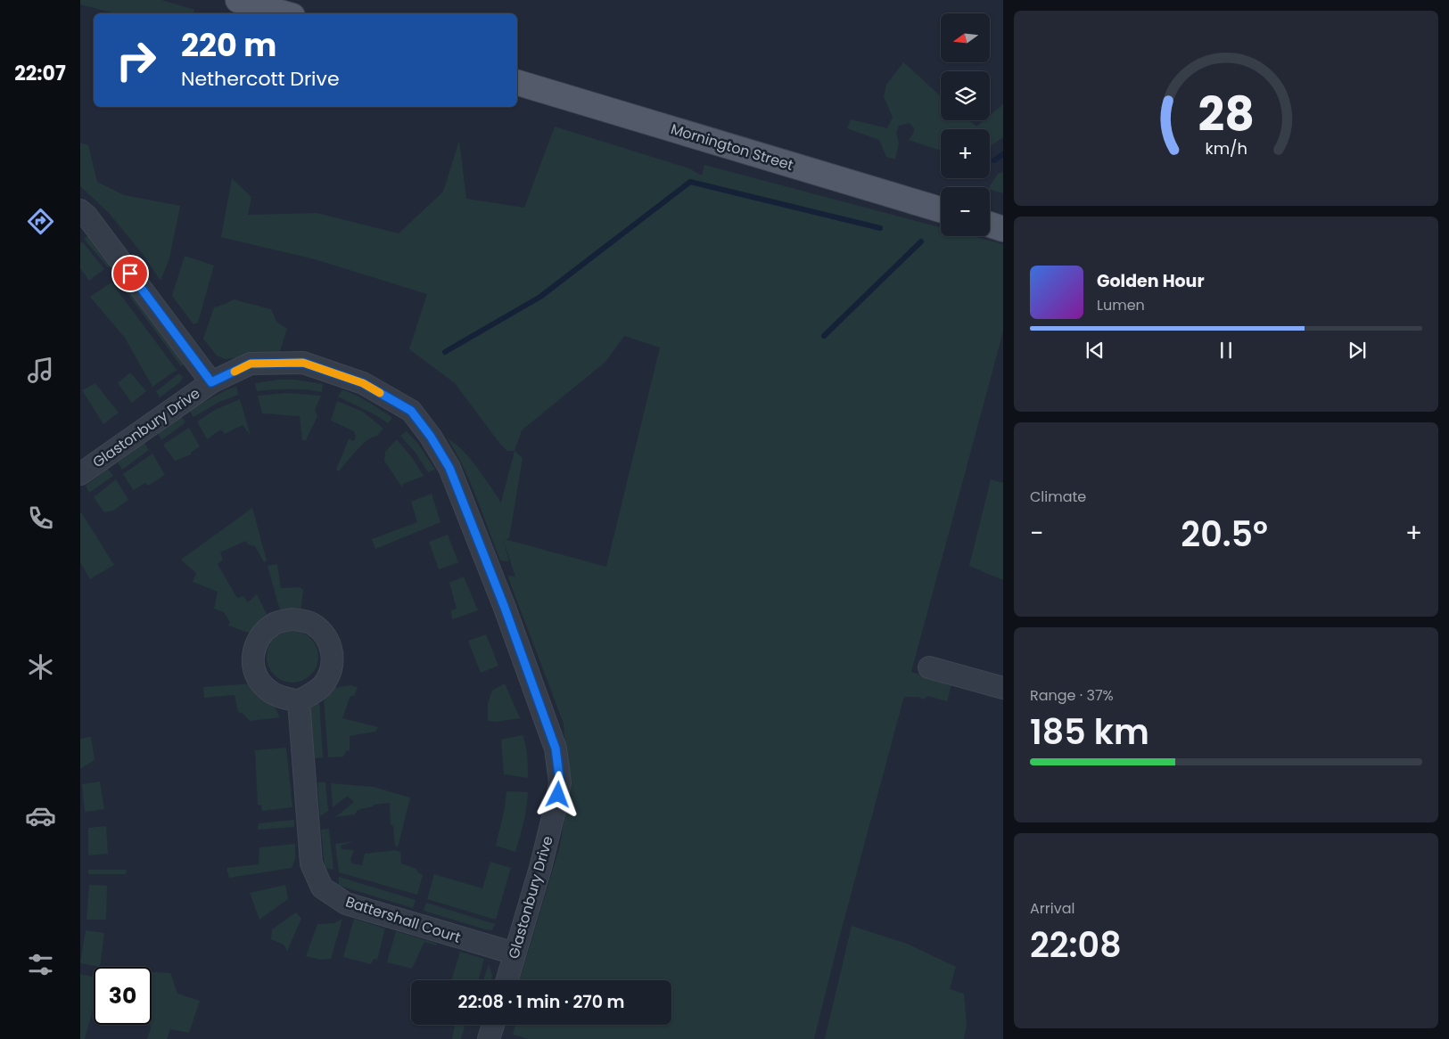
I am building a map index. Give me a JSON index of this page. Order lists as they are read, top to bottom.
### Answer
{
  "streets": {
    "main road": ["Mornington Street"],
    "street": ["Glastonbury Drive", "Battershall Court"]
  },
  "crossings": [
    ["Glastonbury Drive", "Battershall Court"]
  ],
  "north": "left",
  "page": {
    "tabs": "22:07",
    "map_buttons": ["+", "−"],
    "turn": ["220 m", "Nethercott Drive"],
    "song": ["Golden Hour", "Lumen"],
    "tile": [
      "Climate",
      ["Range · 37%", "185 km"],
      ["Arrival", "22:08"]
    ],
    "heat": ["−", "20.5°", "+"],
    "limit": "30",
    "trip": "22:08 · 1 min · 270 m",
    "gauge": ["28", "km/h"]
  }
}
